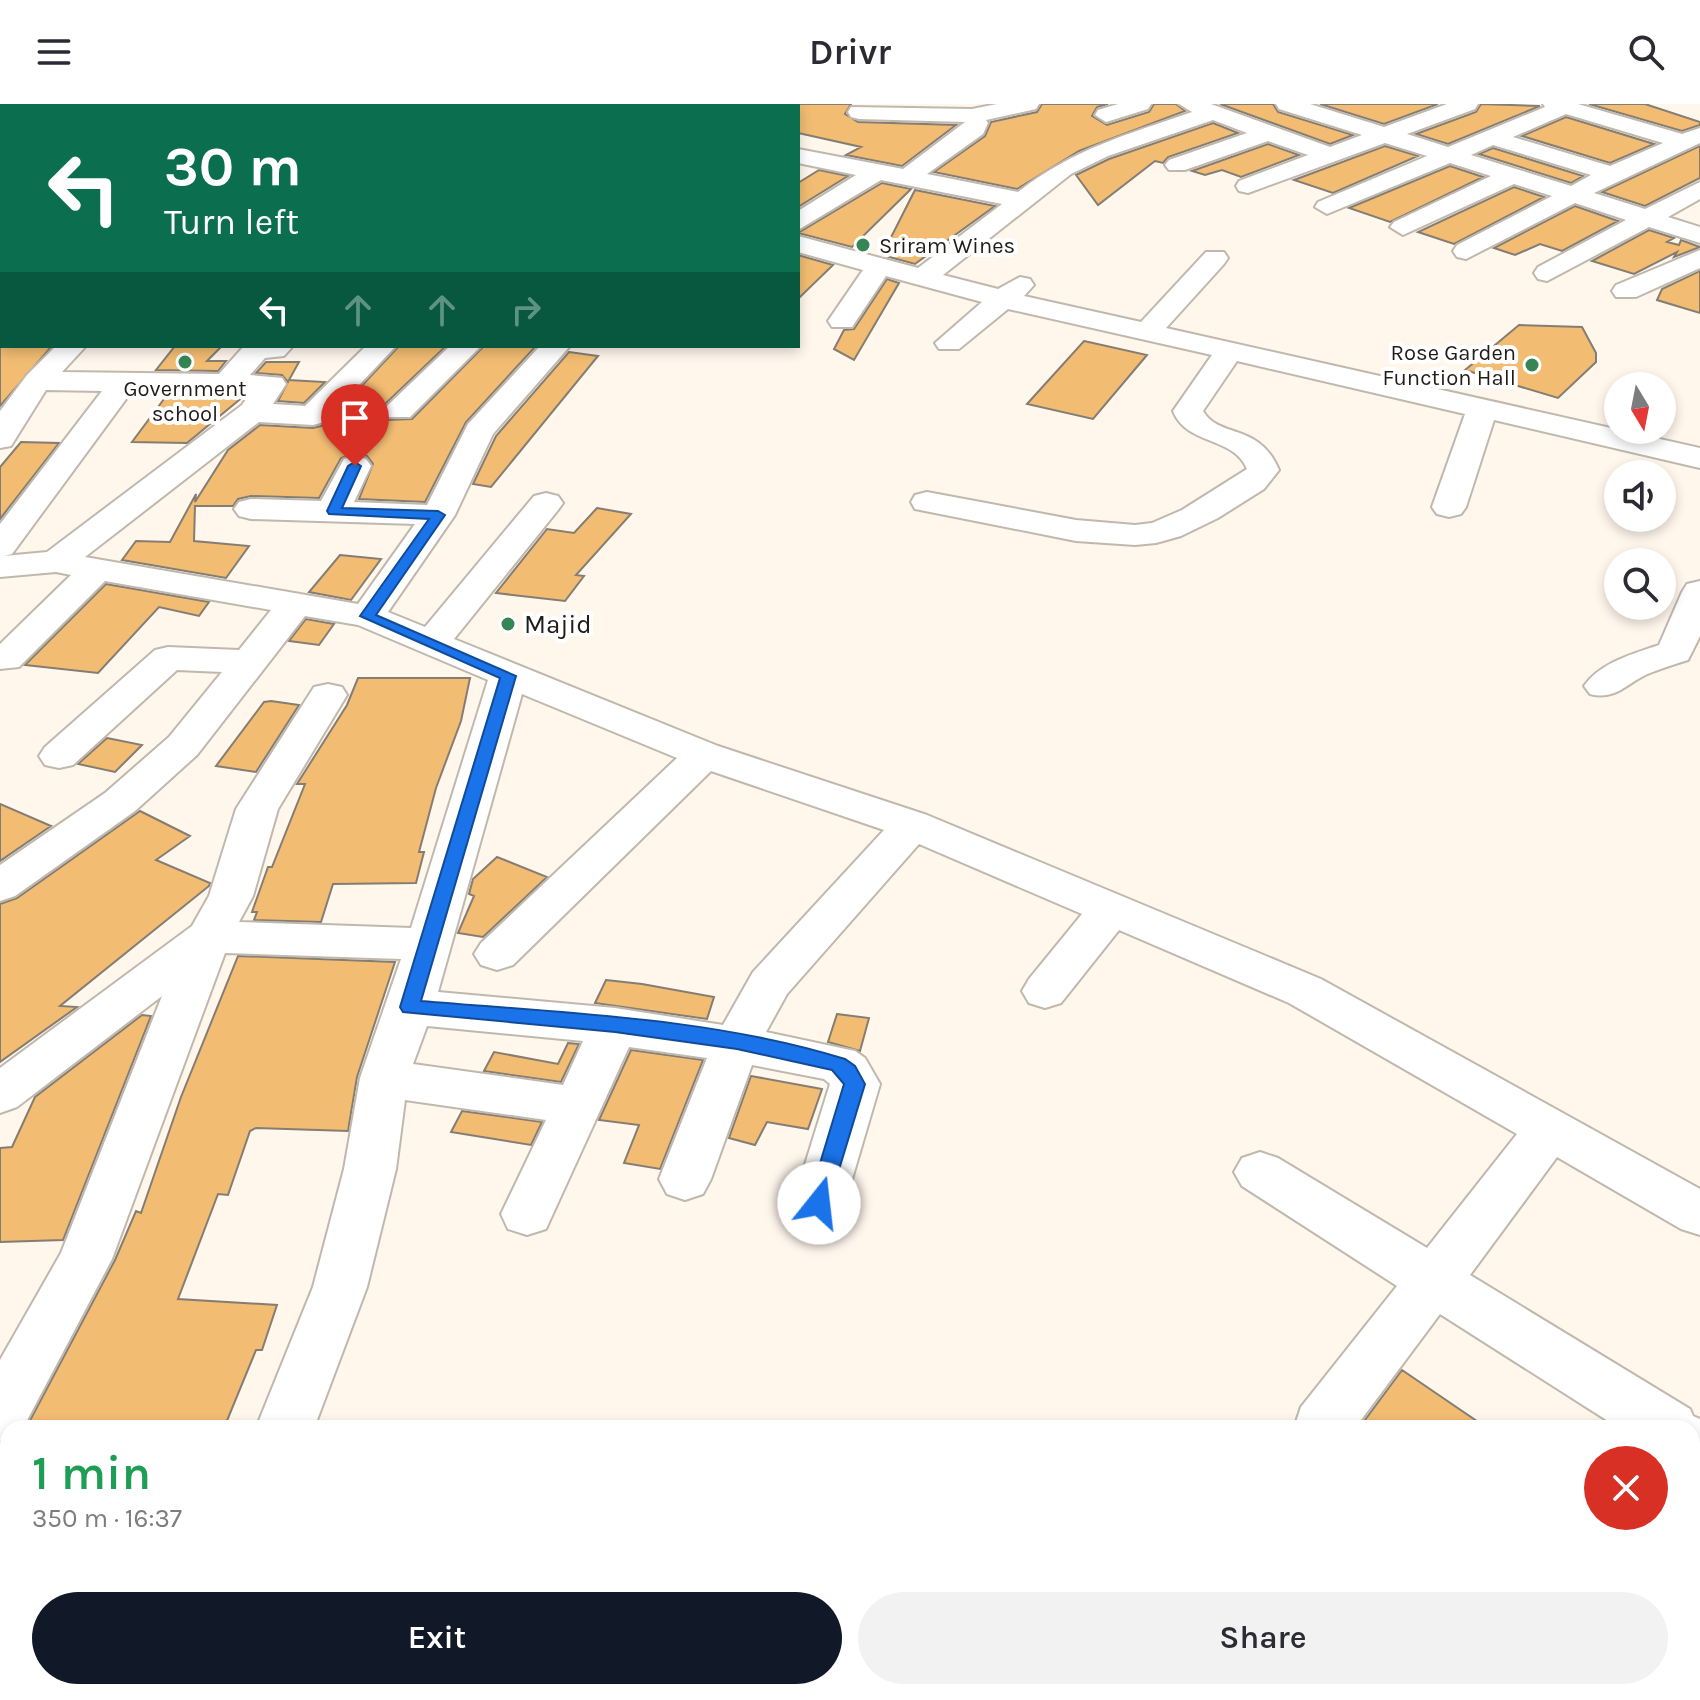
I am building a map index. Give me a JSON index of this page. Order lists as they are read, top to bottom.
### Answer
{
  "places": [
    "Sriram Wines",
    "Government school",
    "Rose Garden Function Hall",
    "Majid"
  ],
  "north": "bottom",
  "page": {
    "header": "Drivr",
    "turn": ["30 m", "Turn left"],
    "heading": ["1 min", "350 m · 16:37"],
    "buttons": ["Exit", "Share"]
  }
}
